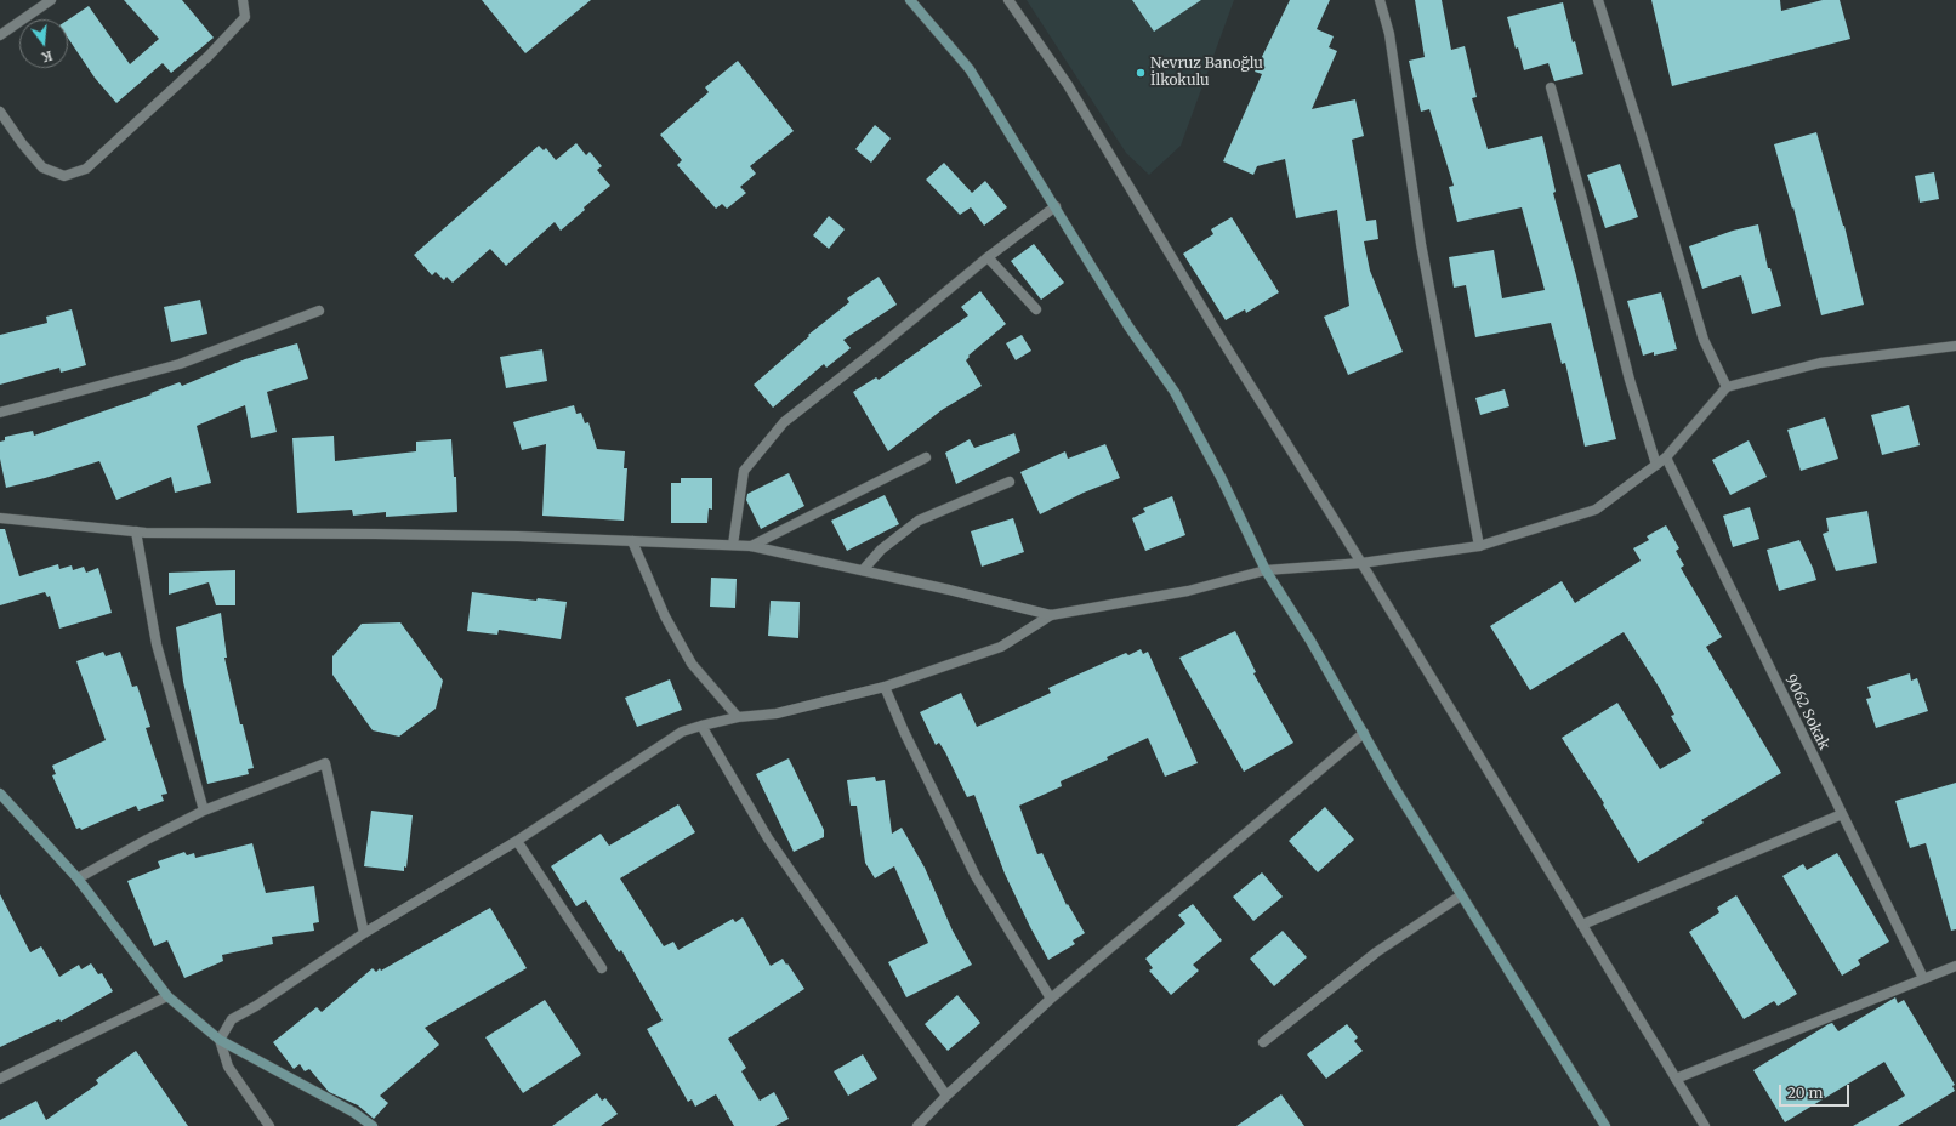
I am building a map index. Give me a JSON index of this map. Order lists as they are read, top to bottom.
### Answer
{
  "streets": {
    "street": ["9062 Sokak"]
  },
  "places": ["Nevruz Banoğlu İlkokulu"],
  "scale_bar": "20 m",
  "north": "bottom"
}
